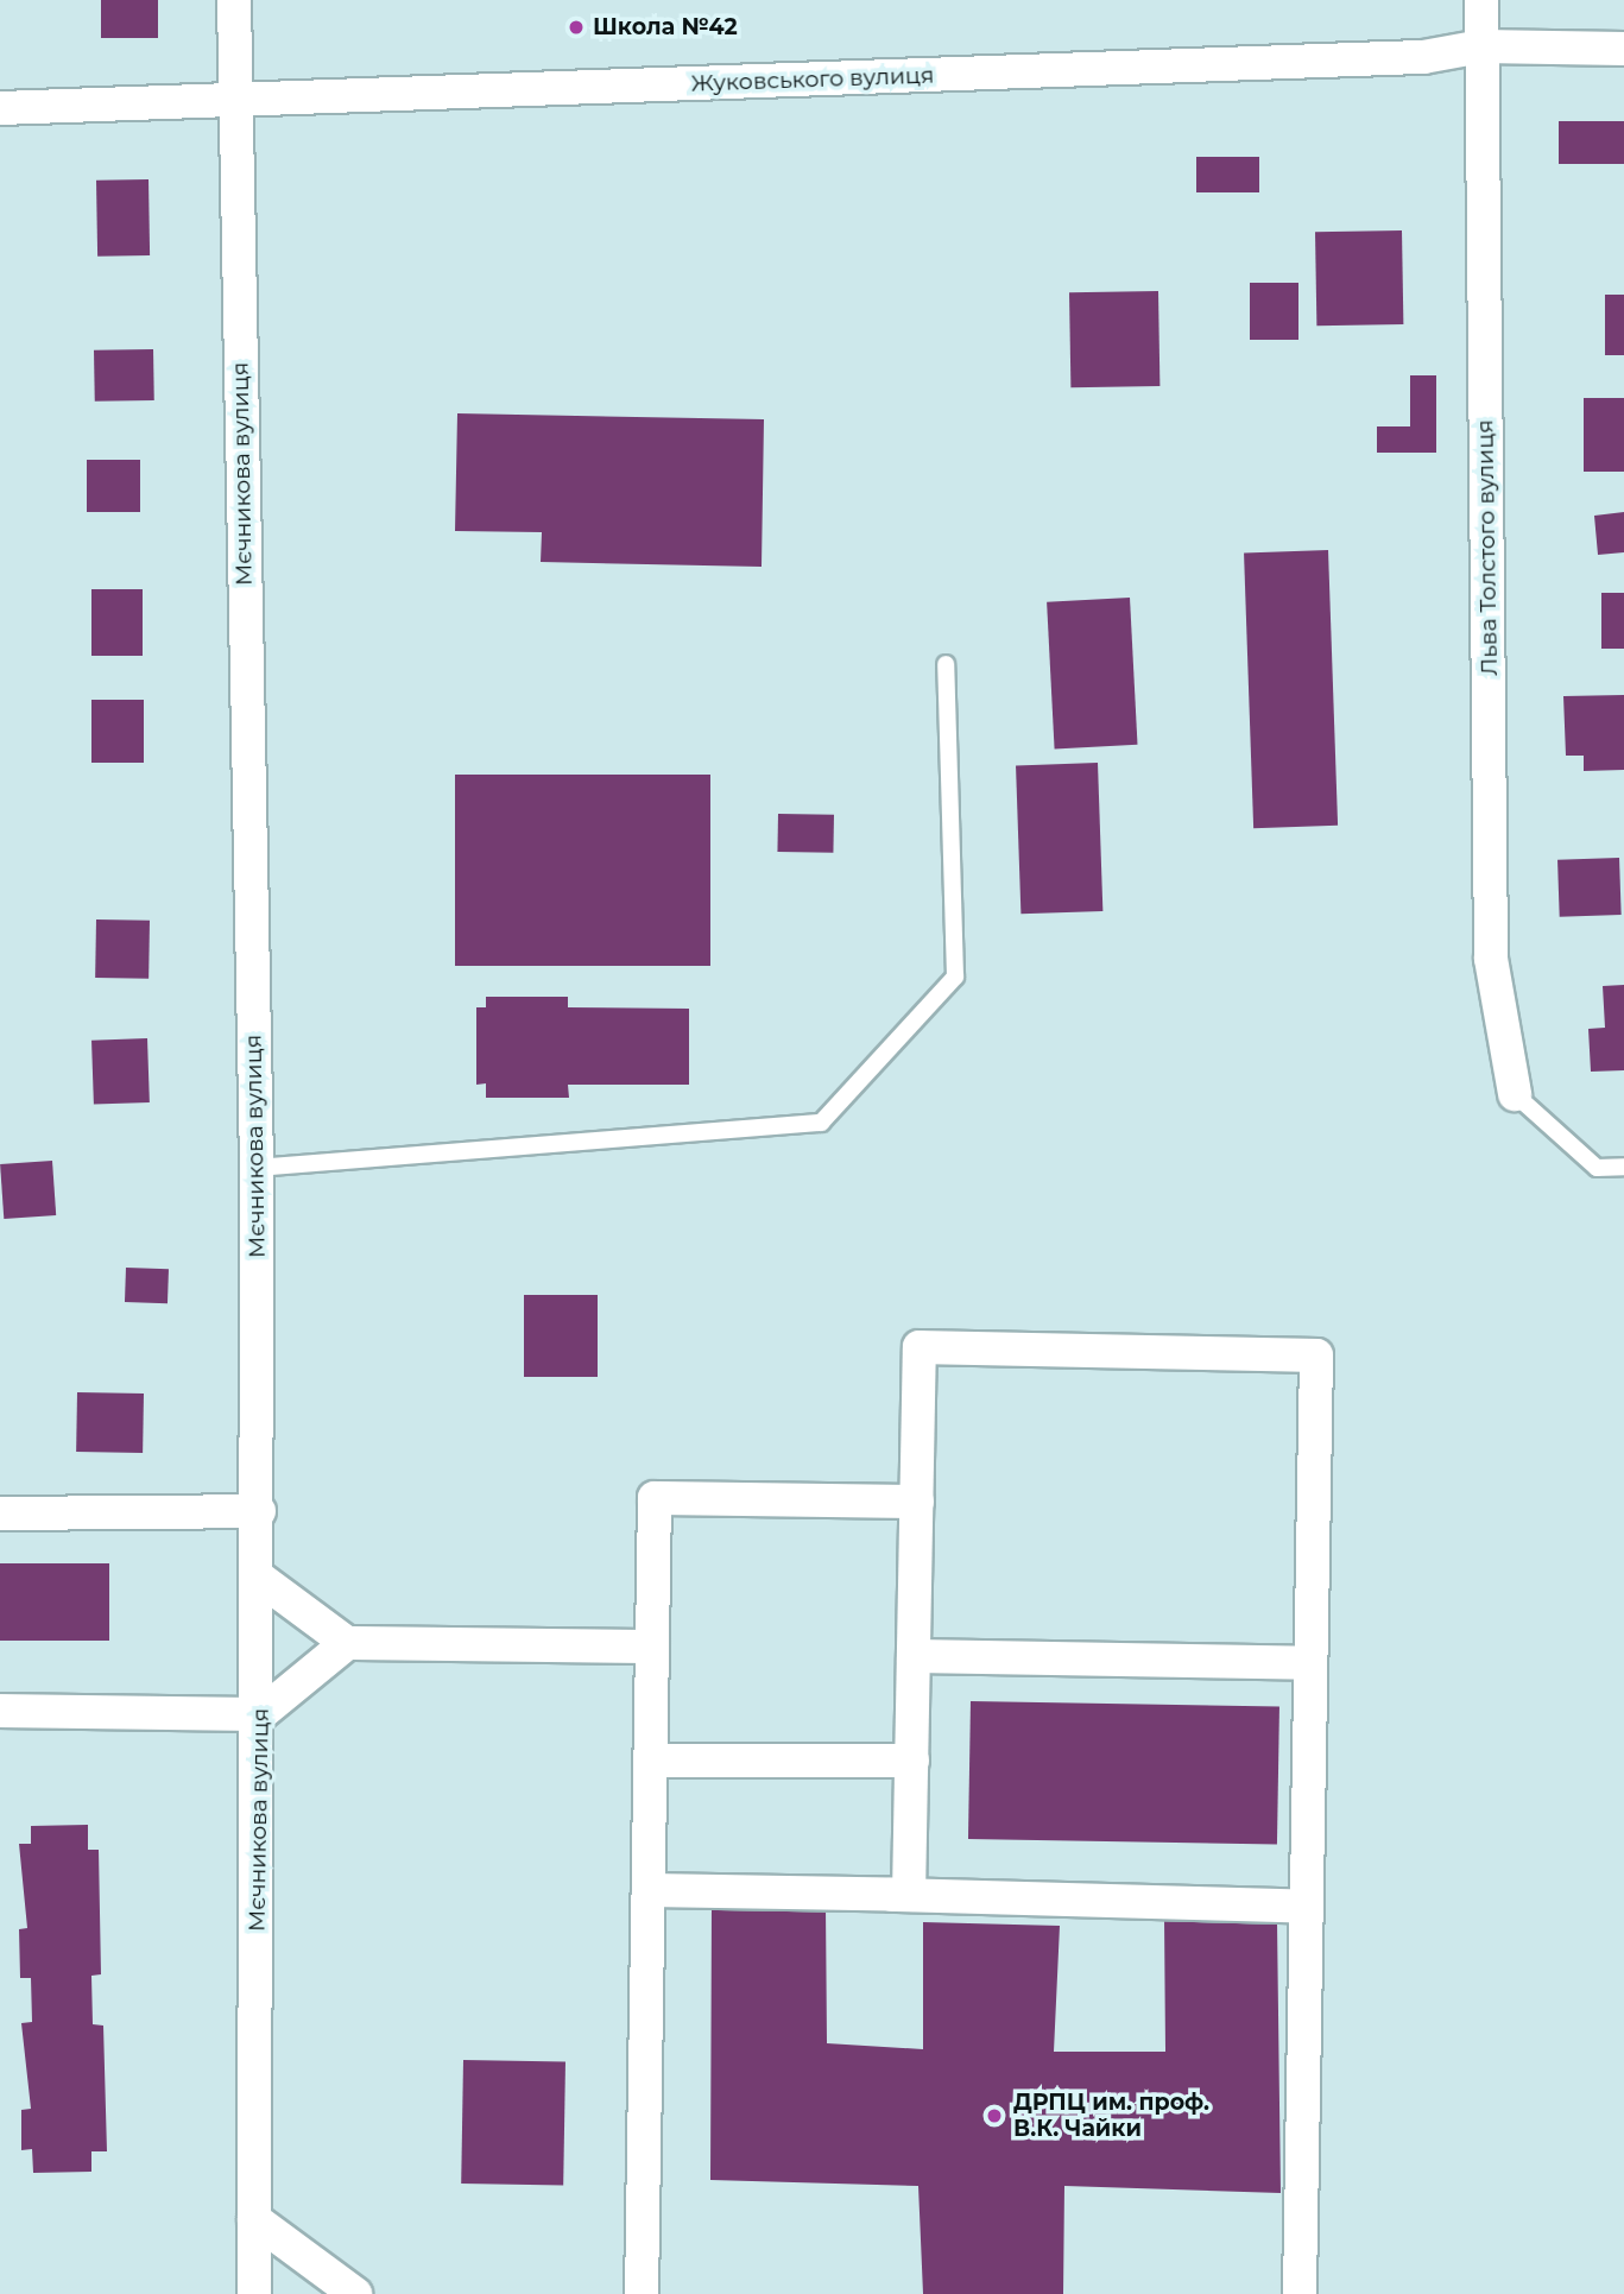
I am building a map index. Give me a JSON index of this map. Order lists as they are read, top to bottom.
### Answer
{
  "streets": {
    "street": ["Жуковського вулиця", "Мєчникова вулиця", "Льва Толстого вулиця"]
  },
  "crossings": [
    ["Жуковського вулиця", "Мєчникова вулиця"],
    ["Жуковського вулиця", "Льва Толстого вулиця"]
  ],
  "places": ["Школа №42", "ДРПЦ им. проф. В.К. Чайки"]
}
